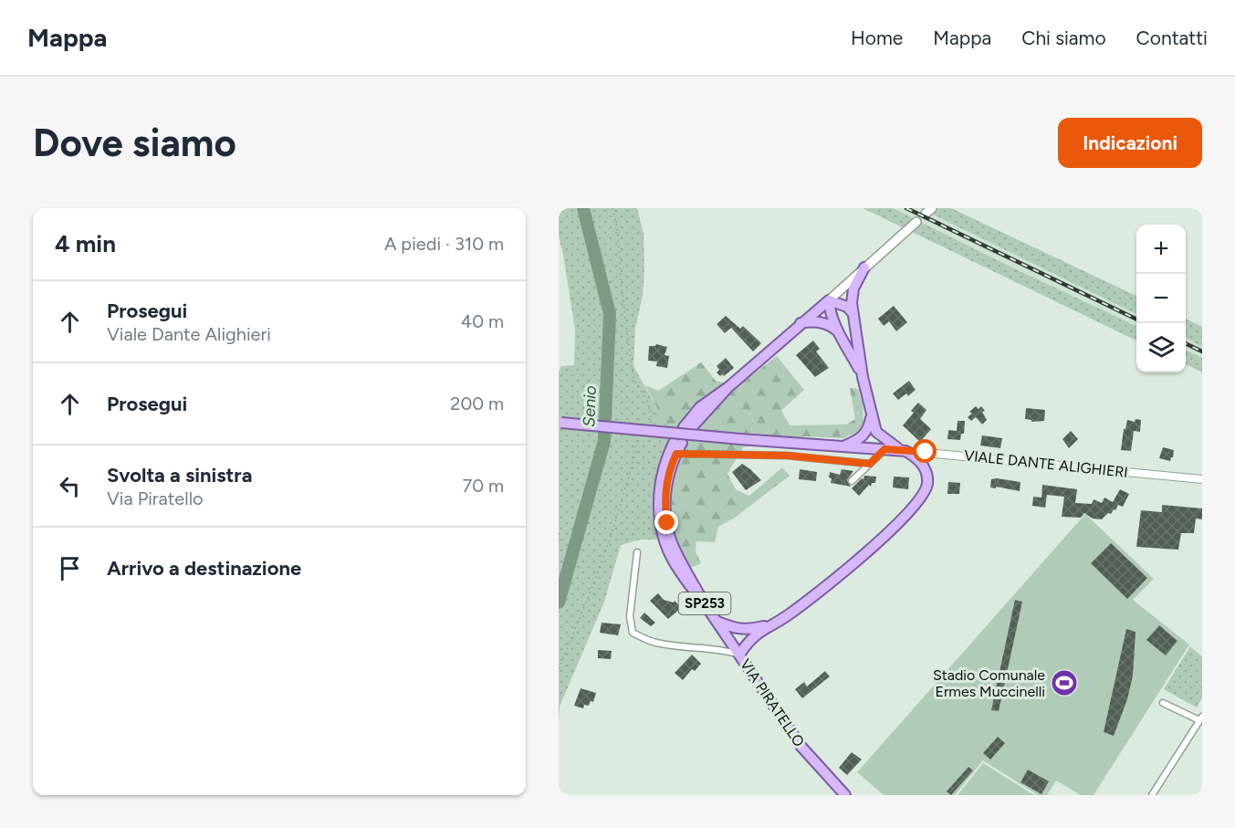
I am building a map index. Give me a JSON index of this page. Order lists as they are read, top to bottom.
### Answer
{
  "streets": {
    "main road": ["VIALE DANTE ALIGHIERI", "SP253", "VIA PIRATELLO"]
  },
  "crossings": [
    ["VIALE DANTE ALIGHIERI", "SP253"],
    ["SP253", "VIA PIRATELLO"]
  ],
  "water": ["Senio"],
  "places": {
    "sports": ["Stadio Comunale Ermes Muccinelli"]
  },
  "page": {
    "header": "Mappa",
    "nav": [
      "Home",
      "Mappa",
      "Chi siamo",
      "Contatti"
    ],
    "buttons": "Indicazioni",
    "title": "Dove siamo",
    "heading": ["4 min", "A piedi · 310 m"],
    "map_buttons": ["+", "−"],
    "list": [
      ["Prosegui", "Viale Dante Alighieri", "40 m"],
      ["Prosegui", "200 m"],
      ["Svolta a sinistra", "Via Piratello", "70 m"],
      "Arrivo a destinazione"
    ]
  }
}
